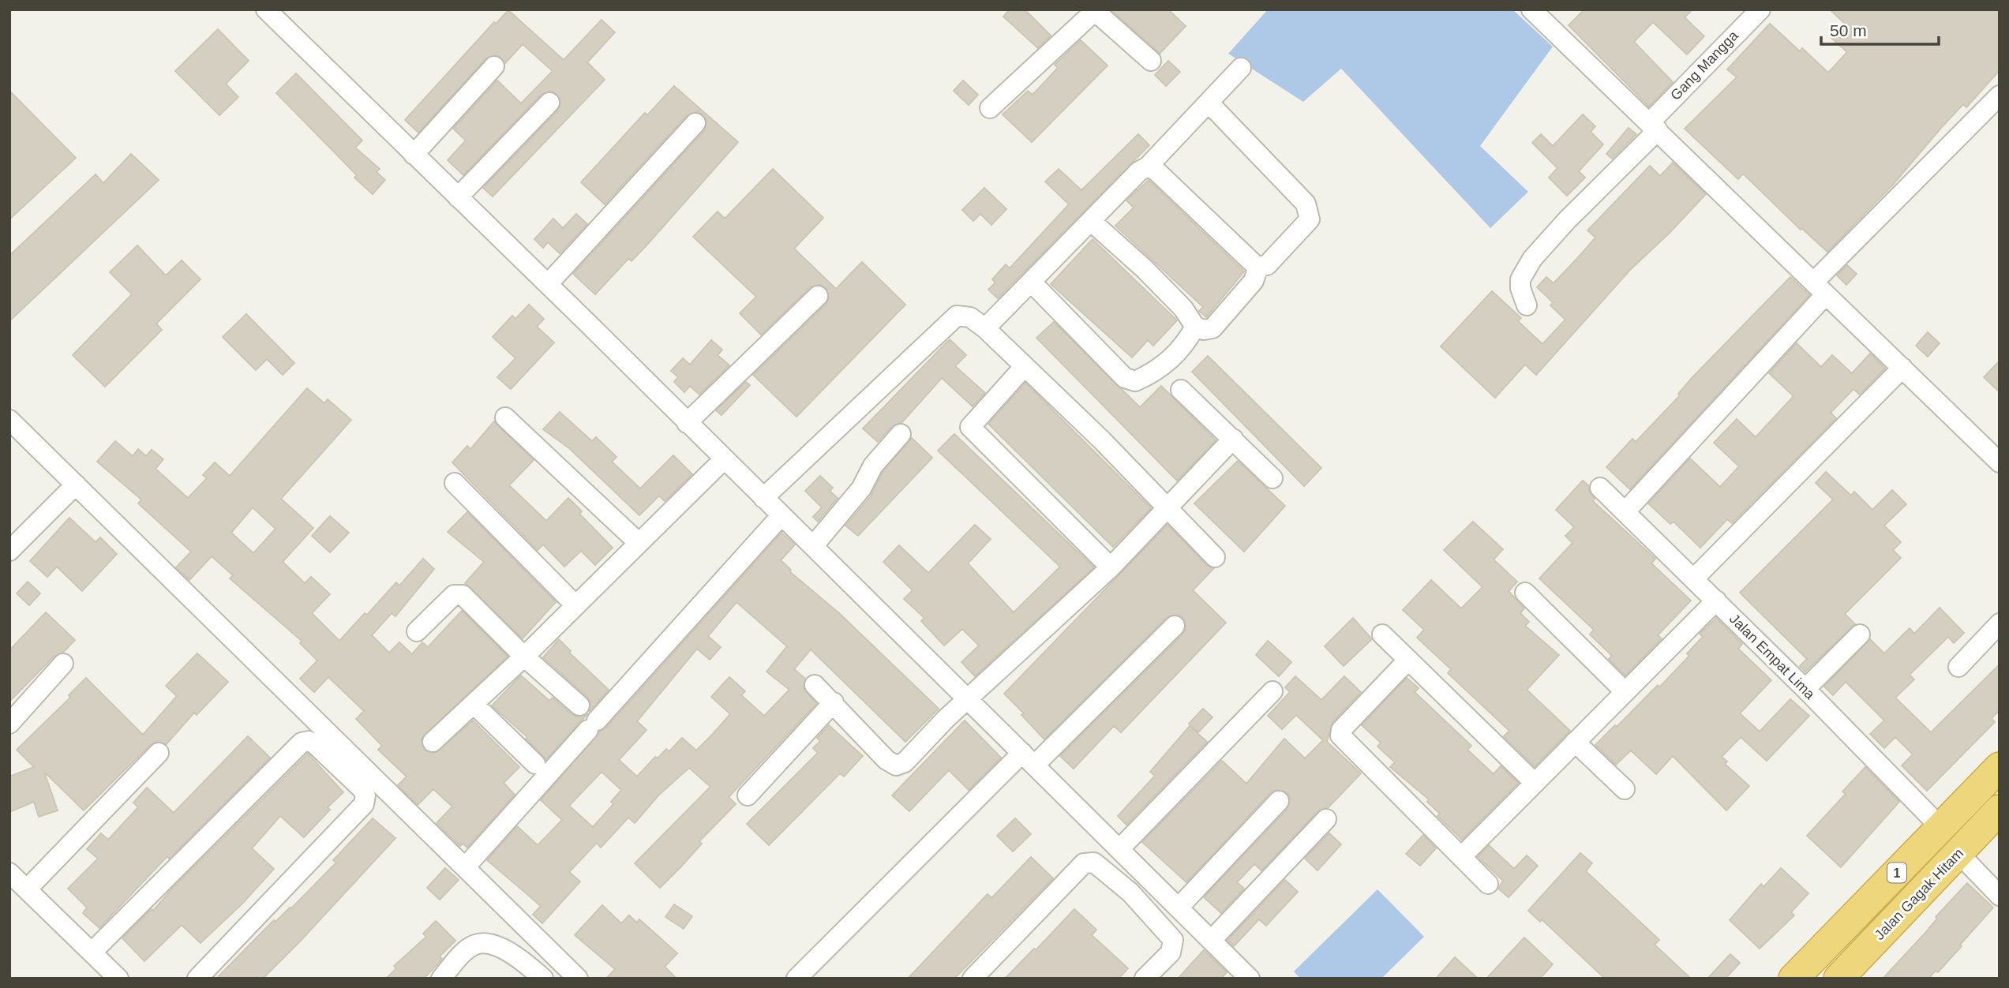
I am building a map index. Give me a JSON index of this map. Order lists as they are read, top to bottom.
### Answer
{
  "streets": {
    "highway": ["1", "Jalan Gagak Hitam"],
    "street": ["Gang Mangga", "Jalan Empat Lima"]
  },
  "crossings": [
    ["Jalan Empat Lima", "1"]
  ],
  "scale_bar": "50 m"
}
